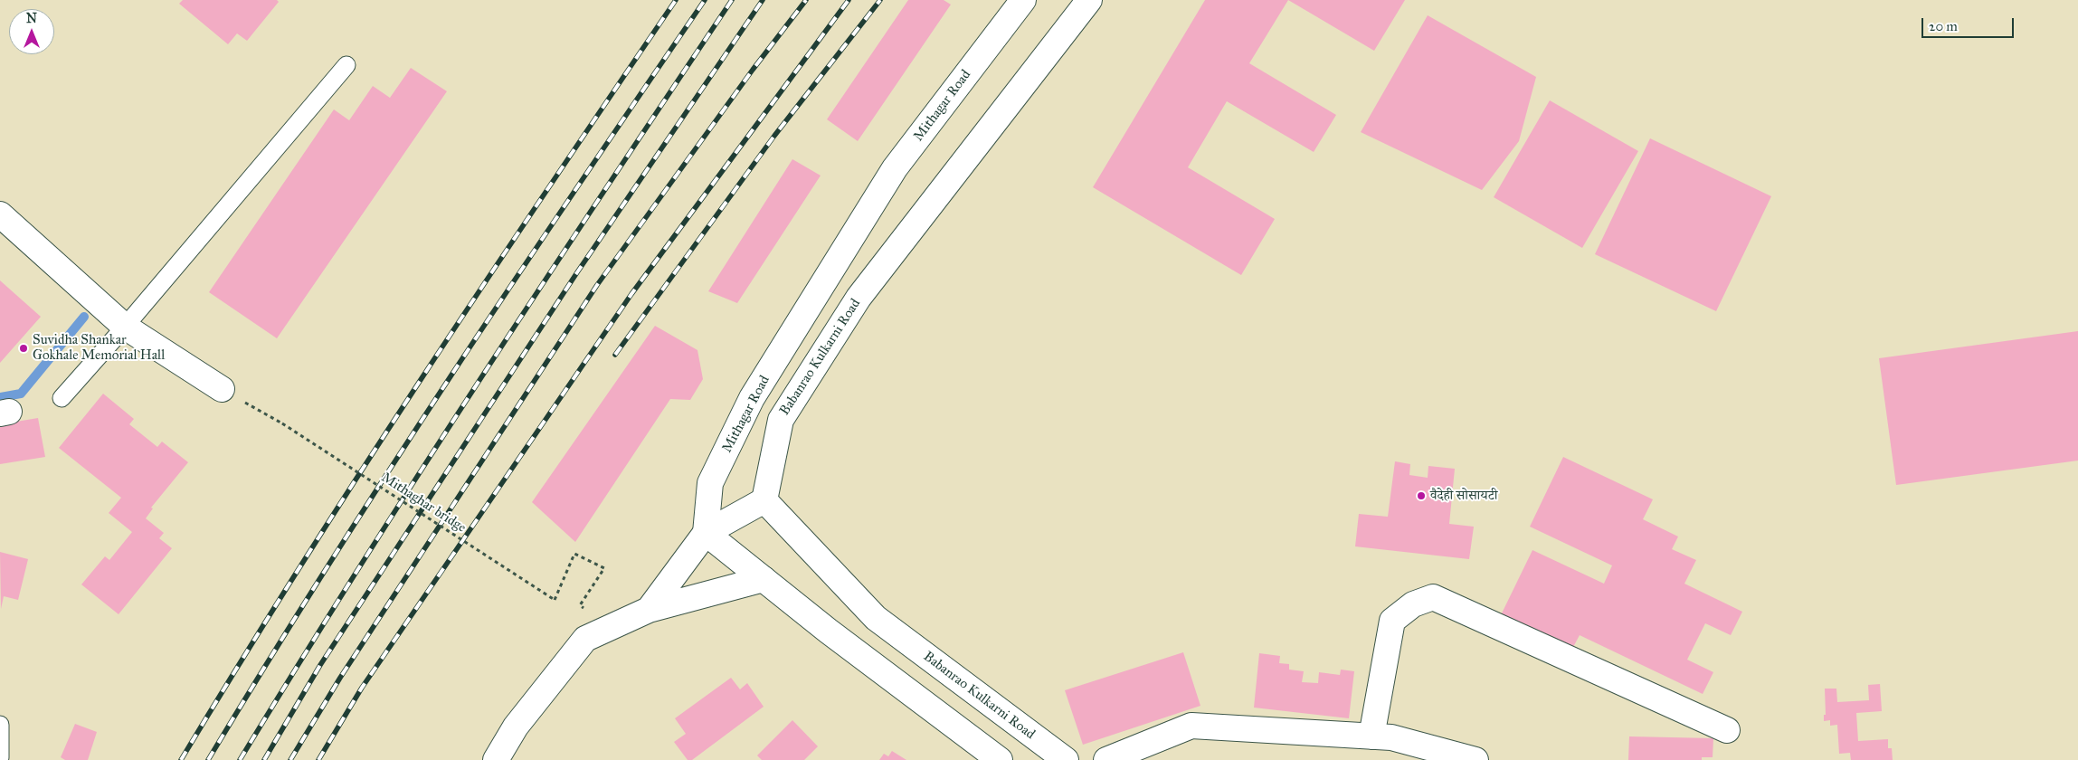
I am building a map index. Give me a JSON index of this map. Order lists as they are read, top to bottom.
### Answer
{
  "streets": {
    "street": ["Mithagar Road", "Babanrao Kulkarni Road"],
    "path": ["Mithaghar bridge"]
  },
  "places": ["Suvidha Shankar Gokhale Memorial Hall", "वैदेही सोसायटी"],
  "scale_bar": "20 m",
  "north": "top"
}
